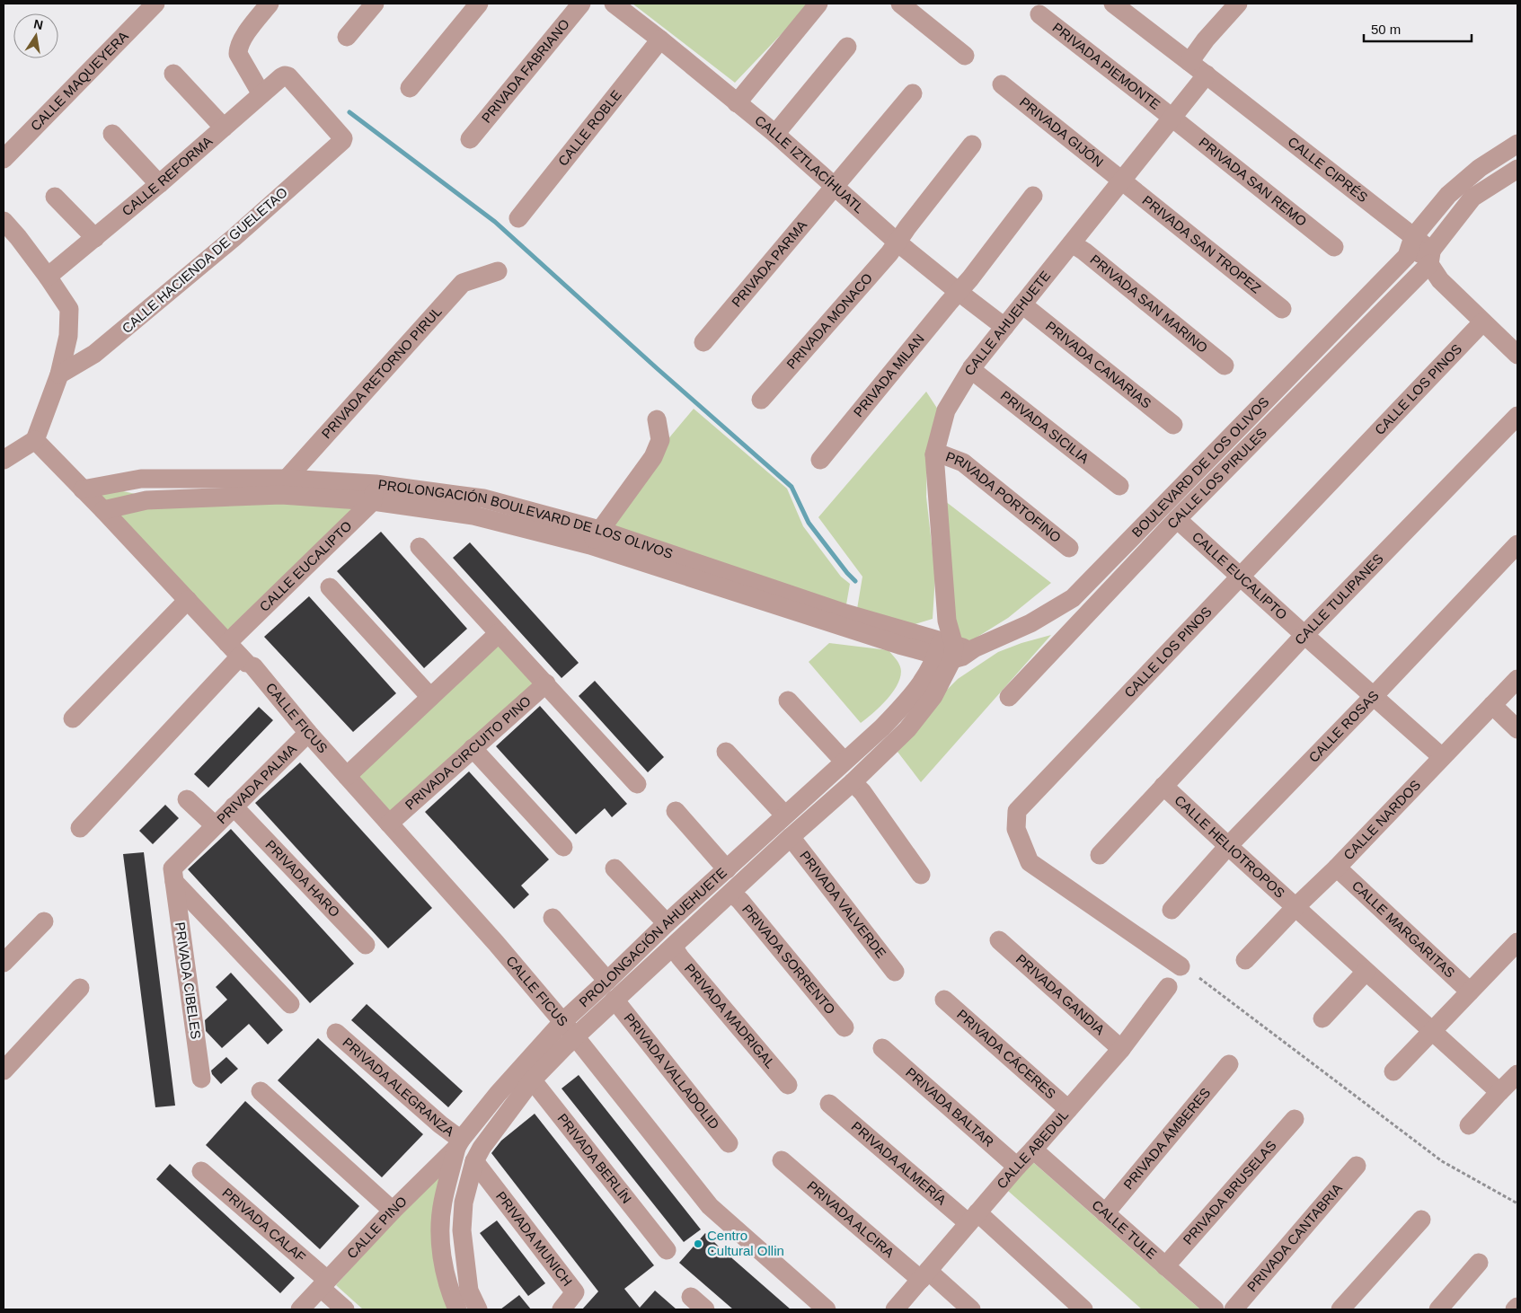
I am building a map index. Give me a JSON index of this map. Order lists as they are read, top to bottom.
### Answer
{
  "streets": {
    "street": [
      "PRIVADA PIEMONTE",
      "PRIVADA FABRIANO",
      "CALLE MAQUEYERA",
      "CALLE ROBLE",
      "PRIVADA GIJÓN",
      "CALLE IZTLACÍHUATL",
      "CALLE CIPRÉS",
      "CALLE REFORMA",
      "PRIVADA SAN REMO",
      "PRIVADA SAN TROPEZ",
      "CALLE HACIENDA DE GUELETAO",
      "PRIVADA PARMA",
      "PRIVADA SAN MARINO",
      "PRIVADA MONACO",
      "CALLE AHUEHUETE",
      "PRIVADA CANARIAS",
      "PRIVADA RETORNO PIRUL",
      "PRIVADA MILAN",
      "CALLE LOS PINOS",
      "PRIVADA SICILIA",
      "BOULEVARD DE LOS OLIVOS",
      "CALLE LOS PIRULES",
      "PRIVADA PORTOFINO",
      "PROLONGACIÓN BOULEVARD DE LOS OLIVOS",
      "CALLE EUCALIPTO",
      "CALLE TULIPANES",
      "CALLE FICUS",
      "CALLE ROSAS",
      "PRIVADA CIRCUITO PINO",
      "PRIVADA PALMA",
      "CALLE NARDOS",
      "CALLE HELIOTROPOS",
      "PRIVADA HARO",
      "PRIVADA VALVERDE",
      "CALLE MARGARITAS",
      "PROLONGACIÓN AHUEHUETE",
      "PRIVADA SORRENTO",
      "PRIVADA CIBELES",
      "PRIVADA GANDIA",
      "PRIVADA MADRIGAL",
      "PRIVADA CÁCERES",
      "PRIVADA VALLADOLID",
      "PRIVADA ALEGRANZA",
      "PRIVADA BALTAR",
      "PRIVADA ÁMBERES",
      "CALLE ABEDUL",
      "PRIVADA BERLÍN",
      "PRIVADA ALMERÍA",
      "PRIVADA BRUSELAS",
      "PRIVADA ALCIRA",
      "PRIVADA CALAF",
      "CALLE PINO",
      "CALLE TULE",
      "PRIVADA CANTABRIA",
      "PRIVADA MUNICH"
    ]
  },
  "crossings": [
    ["PRIVADA PIEMONTE", "PRIVADA SAN REMO"],
    ["PRIVADA PIEMONTE", "CALLE AHUEHUETE"],
    ["CALLE ROBLE", "CALLE IZTLACÍHUATL"],
    ["PRIVADA GIJÓN", "PRIVADA SAN TROPEZ"],
    ["PRIVADA GIJÓN", "CALLE AHUEHUETE"],
    ["CALLE IZTLACÍHUATL", "PRIVADA PARMA"],
    ["CALLE IZTLACÍHUATL", "PRIVADA MONACO"],
    ["CALLE IZTLACÍHUATL", "CALLE AHUEHUETE"],
    ["CALLE IZTLACÍHUATL", "PRIVADA MILAN"],
    ["CALLE CIPRÉS", "CALLE AHUEHUETE"],
    ["CALLE CIPRÉS", "CALLE LOS PINOS"],
    ["CALLE CIPRÉS", "BOULEVARD DE LOS OLIVOS"],
    ["CALLE CIPRÉS", "CALLE LOS PIRULES"],
    ["CALLE REFORMA", "CALLE HACIENDA DE GUELETAO"],
    ["PRIVADA SAN REMO", "CALLE AHUEHUETE"],
    ["PRIVADA SAN TROPEZ", "CALLE AHUEHUETE"],
    ["PRIVADA SAN MARINO", "CALLE AHUEHUETE"],
    ["CALLE AHUEHUETE", "PRIVADA CANARIAS"],
    ["CALLE AHUEHUETE", "PRIVADA SICILIA"],
    ["CALLE AHUEHUETE", "BOULEVARD DE LOS OLIVOS"],
    ["CALLE AHUEHUETE", "PRIVADA PORTOFINO"],
    ["CALLE AHUEHUETE", "PROLONGACIÓN BOULEVARD DE LOS OLIVOS"],
    ["CALLE AHUEHUETE", "PROLONGACIÓN AHUEHUETE"],
    ["PRIVADA RETORNO PIRUL", "PROLONGACIÓN BOULEVARD DE LOS OLIVOS"],
    ["CALLE LOS PINOS", "CALLE EUCALIPTO"],
    ["BOULEVARD DE LOS OLIVOS", "PROLONGACIÓN BOULEVARD DE LOS OLIVOS"],
    ["BOULEVARD DE LOS OLIVOS", "PROLONGACIÓN AHUEHUETE"],
    ["CALLE LOS PIRULES", "CALLE EUCALIPTO"],
    ["PROLONGACIÓN BOULEVARD DE LOS OLIVOS", "CALLE EUCALIPTO"],
    ["PROLONGACIÓN BOULEVARD DE LOS OLIVOS", "CALLE FICUS"],
    ["PROLONGACIÓN BOULEVARD DE LOS OLIVOS", "PROLONGACIÓN AHUEHUETE"],
    ["CALLE EUCALIPTO", "CALLE TULIPANES"],
    ["CALLE EUCALIPTO", "CALLE FICUS"],
    ["CALLE EUCALIPTO", "CALLE ROSAS"],
    ["CALLE EUCALIPTO", "CALLE NARDOS"],
    ["CALLE TULIPANES", "CALLE HELIOTROPOS"],
    ["CALLE FICUS", "PRIVADA CIRCUITO PINO"],
    ["CALLE FICUS", "PRIVADA PALMA"],
    ["CALLE FICUS", "PROLONGACIÓN AHUEHUETE"],
    ["CALLE ROSAS", "CALLE HELIOTROPOS"],
    ["PRIVADA PALMA", "PRIVADA HARO"],
    ["PRIVADA PALMA", "PRIVADA CIBELES"],
    ["CALLE NARDOS", "CALLE HELIOTROPOS"],
    ["CALLE NARDOS", "CALLE MARGARITAS"],
    ["PRIVADA VALVERDE", "PROLONGACIÓN AHUEHUETE"],
    ["PROLONGACIÓN AHUEHUETE", "PRIVADA SORRENTO"],
    ["PROLONGACIÓN AHUEHUETE", "PRIVADA MADRIGAL"],
    ["PROLONGACIÓN AHUEHUETE", "PRIVADA VALLADOLID"],
    ["PROLONGACIÓN AHUEHUETE", "PRIVADA ALEGRANZA"],
    ["PROLONGACIÓN AHUEHUETE", "PRIVADA BERLÍN"],
    ["PROLONGACIÓN AHUEHUETE", "CALLE PINO"],
    ["PROLONGACIÓN AHUEHUETE", "PRIVADA MUNICH"],
    ["PRIVADA GANDIA", "CALLE ABEDUL"],
    ["PRIVADA CÁCERES", "CALLE ABEDUL"],
    ["PRIVADA ALEGRANZA", "CALLE PINO"],
    ["PRIVADA BALTAR", "CALLE ABEDUL"],
    ["PRIVADA ÁMBERES", "CALLE TULE"],
    ["CALLE ABEDUL", "PRIVADA ALMERÍA"],
    ["CALLE ABEDUL", "PRIVADA ALCIRA"],
    ["CALLE ABEDUL", "CALLE TULE"],
    ["PRIVADA BRUSELAS", "CALLE TULE"],
    ["PRIVADA CALAF", "CALLE PINO"]
  ],
  "places": ["Centro Cultural Ollin"],
  "scale_bar": "50 m",
  "north": "top"
}
